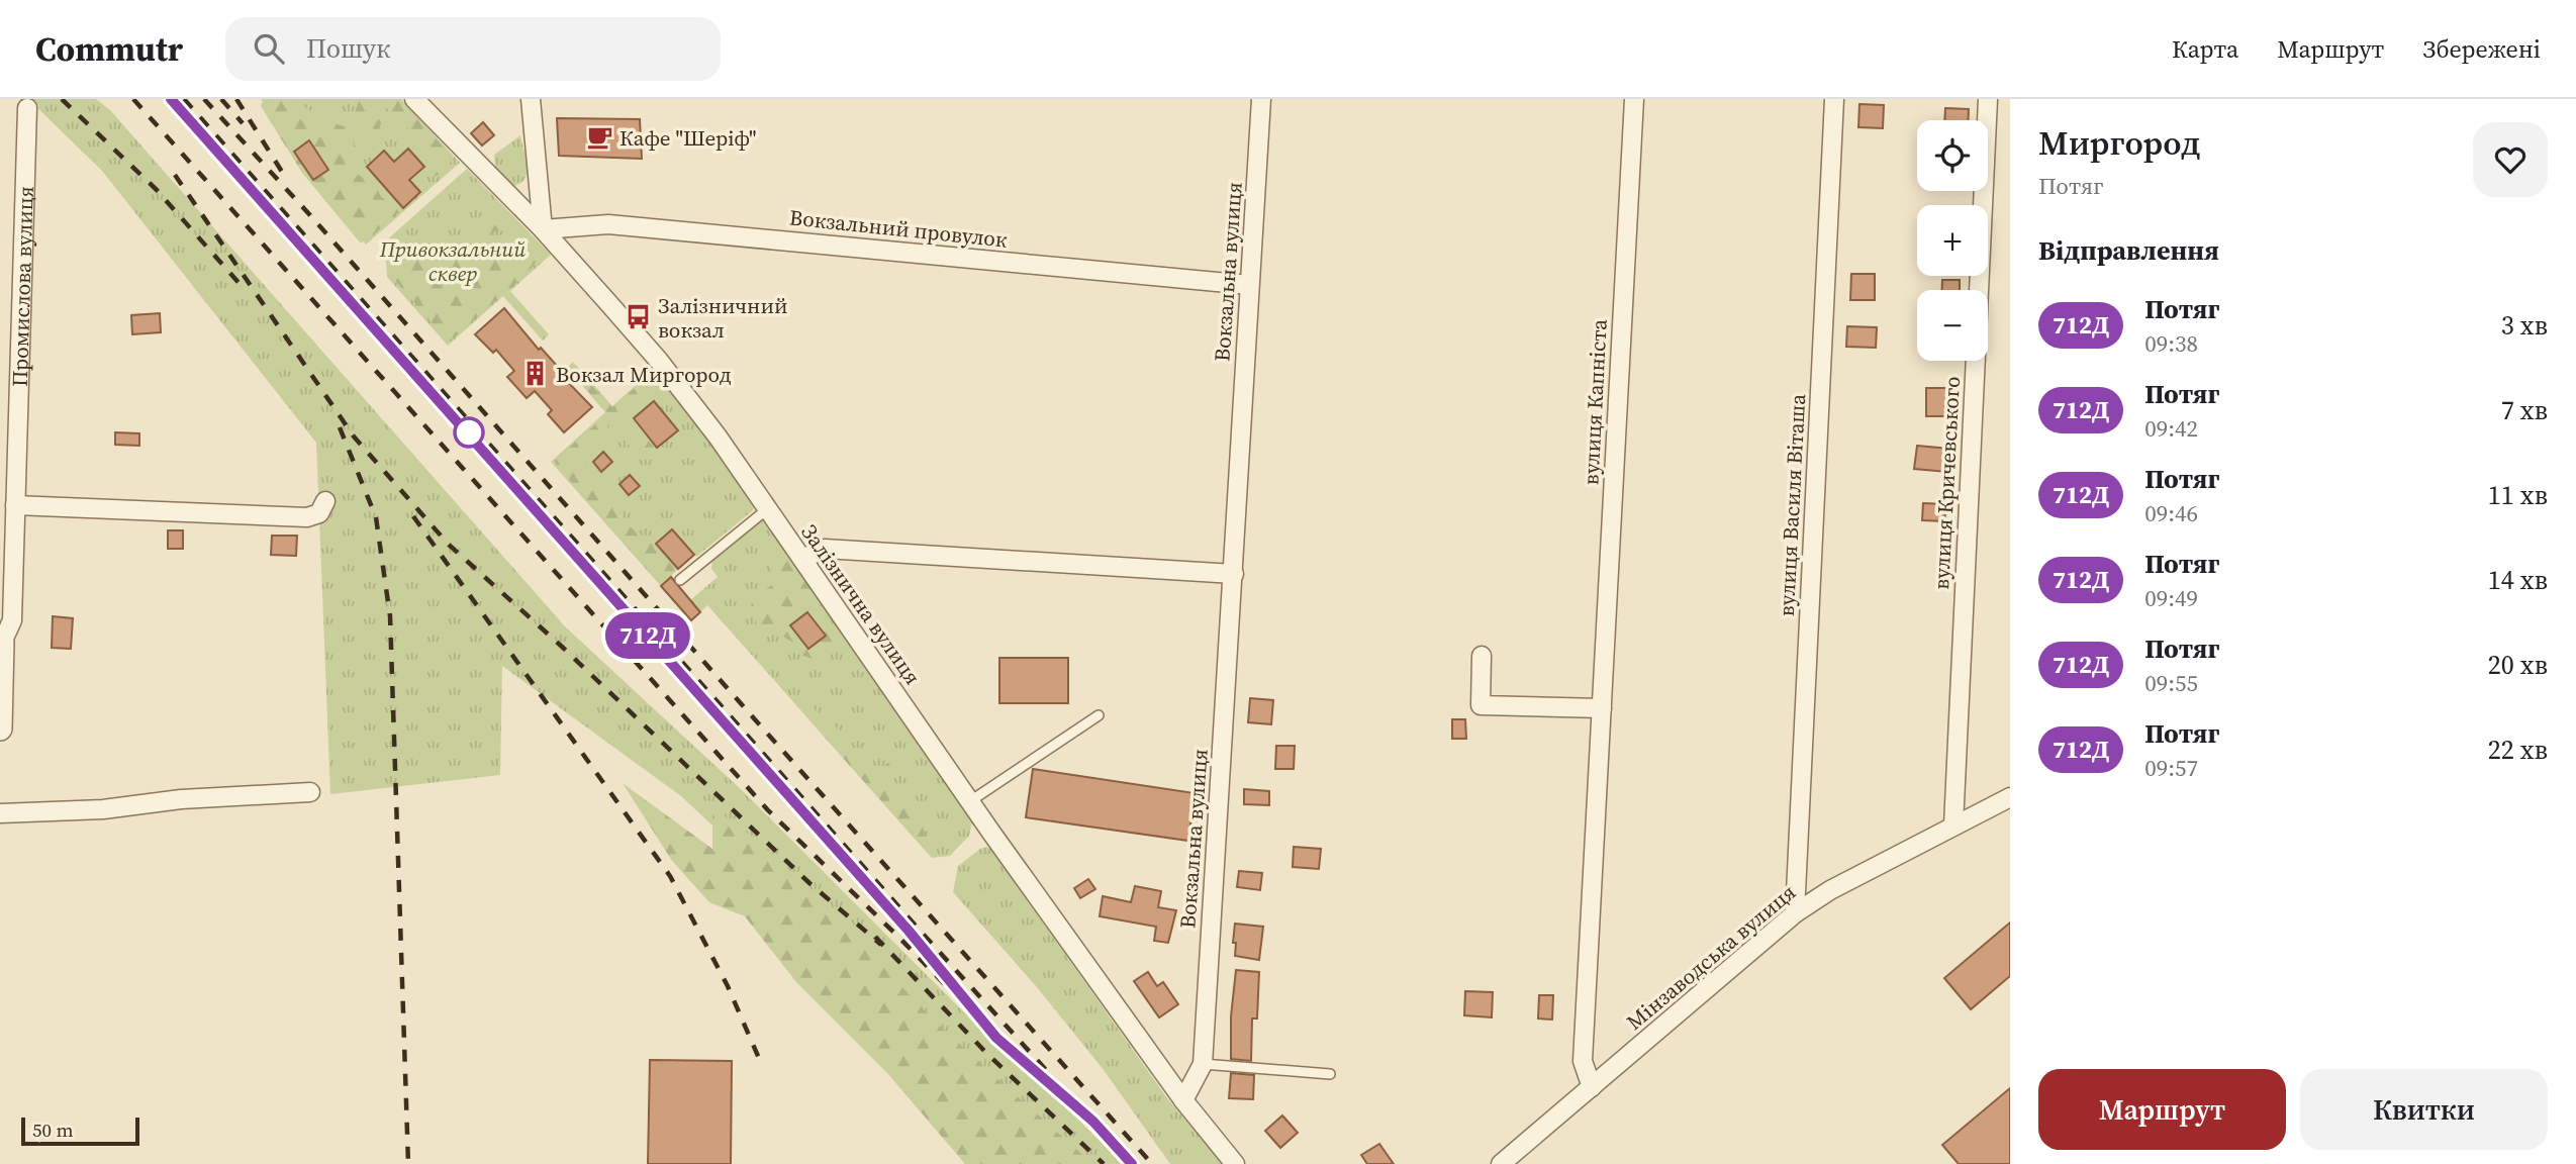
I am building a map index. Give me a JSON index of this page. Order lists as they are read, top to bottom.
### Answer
{
  "streets": {
    "street": [
      "Вокзальний провулок",
      "Вокзальна вулиця",
      "Промислова вулиця",
      "вулиця Капніста",
      "вулиця Кричевського",
      "вулиця Василя Віташа",
      "Залізнична вулиця",
      "Мінзаводська вулиця"
    ]
  },
  "crossings": [
    ["Вокзальний провулок", "Вокзальна вулиця"],
    ["Вокзальний провулок", "Залізнична вулиця"],
    ["Вокзальна вулиця", "Залізнична вулиця"],
    ["вулиця Капніста", "Мінзаводська вулиця"],
    ["вулиця Кричевського", "Мінзаводська вулиця"],
    ["вулиця Василя Віташа", "Мінзаводська вулиця"]
  ],
  "parks": ["Привокзальний сквер"],
  "places": {
    "cafe": ["Кафе \"Шеріф\""],
    "bus stop": ["Залізничний вокзал"],
    "building": ["Вокзал Миргород"]
  },
  "scale_bar": "50 m",
  "page": {
    "header": "Commutr",
    "search": "Пошук",
    "nav": ["Карта", "Маршрут", "Збережені"],
    "on_map": "712Д",
    "heading": [
      ["Миргород", "Потяг"],
      "Відправлення"
    ],
    "map_buttons": ["+", "−"],
    "list": [
      {
        "mark": "712Д",
        "name": "Потяг",
        "note": "09:38",
        "value": "3 хв"
      },
      {
        "mark": "712Д",
        "name": "Потяг",
        "note": "09:42",
        "value": "7 хв"
      },
      {
        "mark": "712Д",
        "name": "Потяг",
        "note": "09:46",
        "value": "11 хв"
      },
      {
        "mark": "712Д",
        "name": "Потяг",
        "note": "09:49",
        "value": "14 хв"
      },
      {
        "mark": "712Д",
        "name": "Потяг",
        "note": "09:55",
        "value": "20 хв"
      },
      {
        "mark": "712Д",
        "name": "Потяг",
        "note": "09:57",
        "value": "22 хв"
      }
    ],
    "buttons": ["Маршрут", "Квитки"],
    "scale": "50 m"
  }
}
